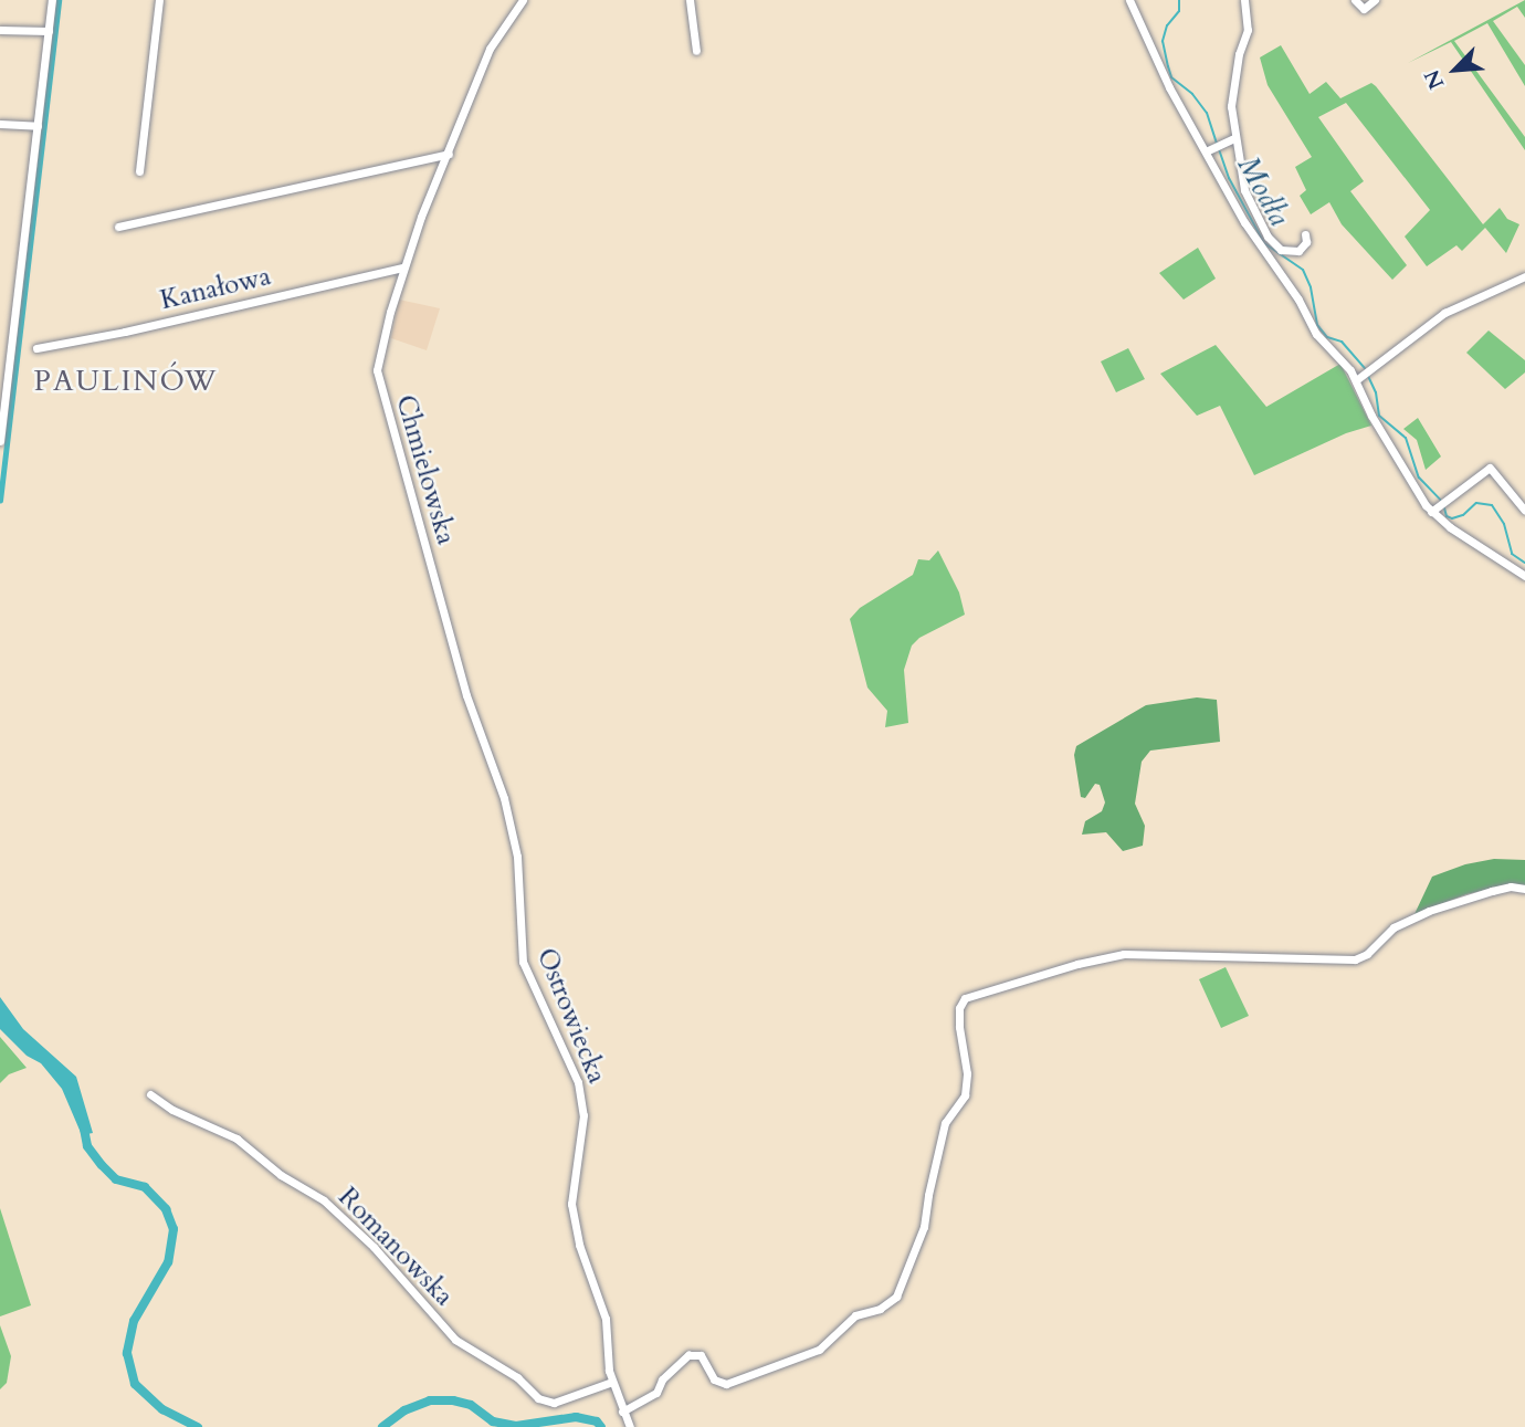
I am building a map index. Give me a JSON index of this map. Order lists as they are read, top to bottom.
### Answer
{
  "streets": {
    "street": [
      "Kanałowa",
      "Chmielowska",
      "Ostrowiecka",
      "Romanowska"
    ]
  },
  "crossings": [
    ["Kanałowa", "Chmielowska"],
    ["Chmielowska", "Ostrowiecka"],
    ["Ostrowiecka", "Romanowska"]
  ],
  "districts": ["PAULINÓW"],
  "water": ["Modła"],
  "north": "bottom left"
}
